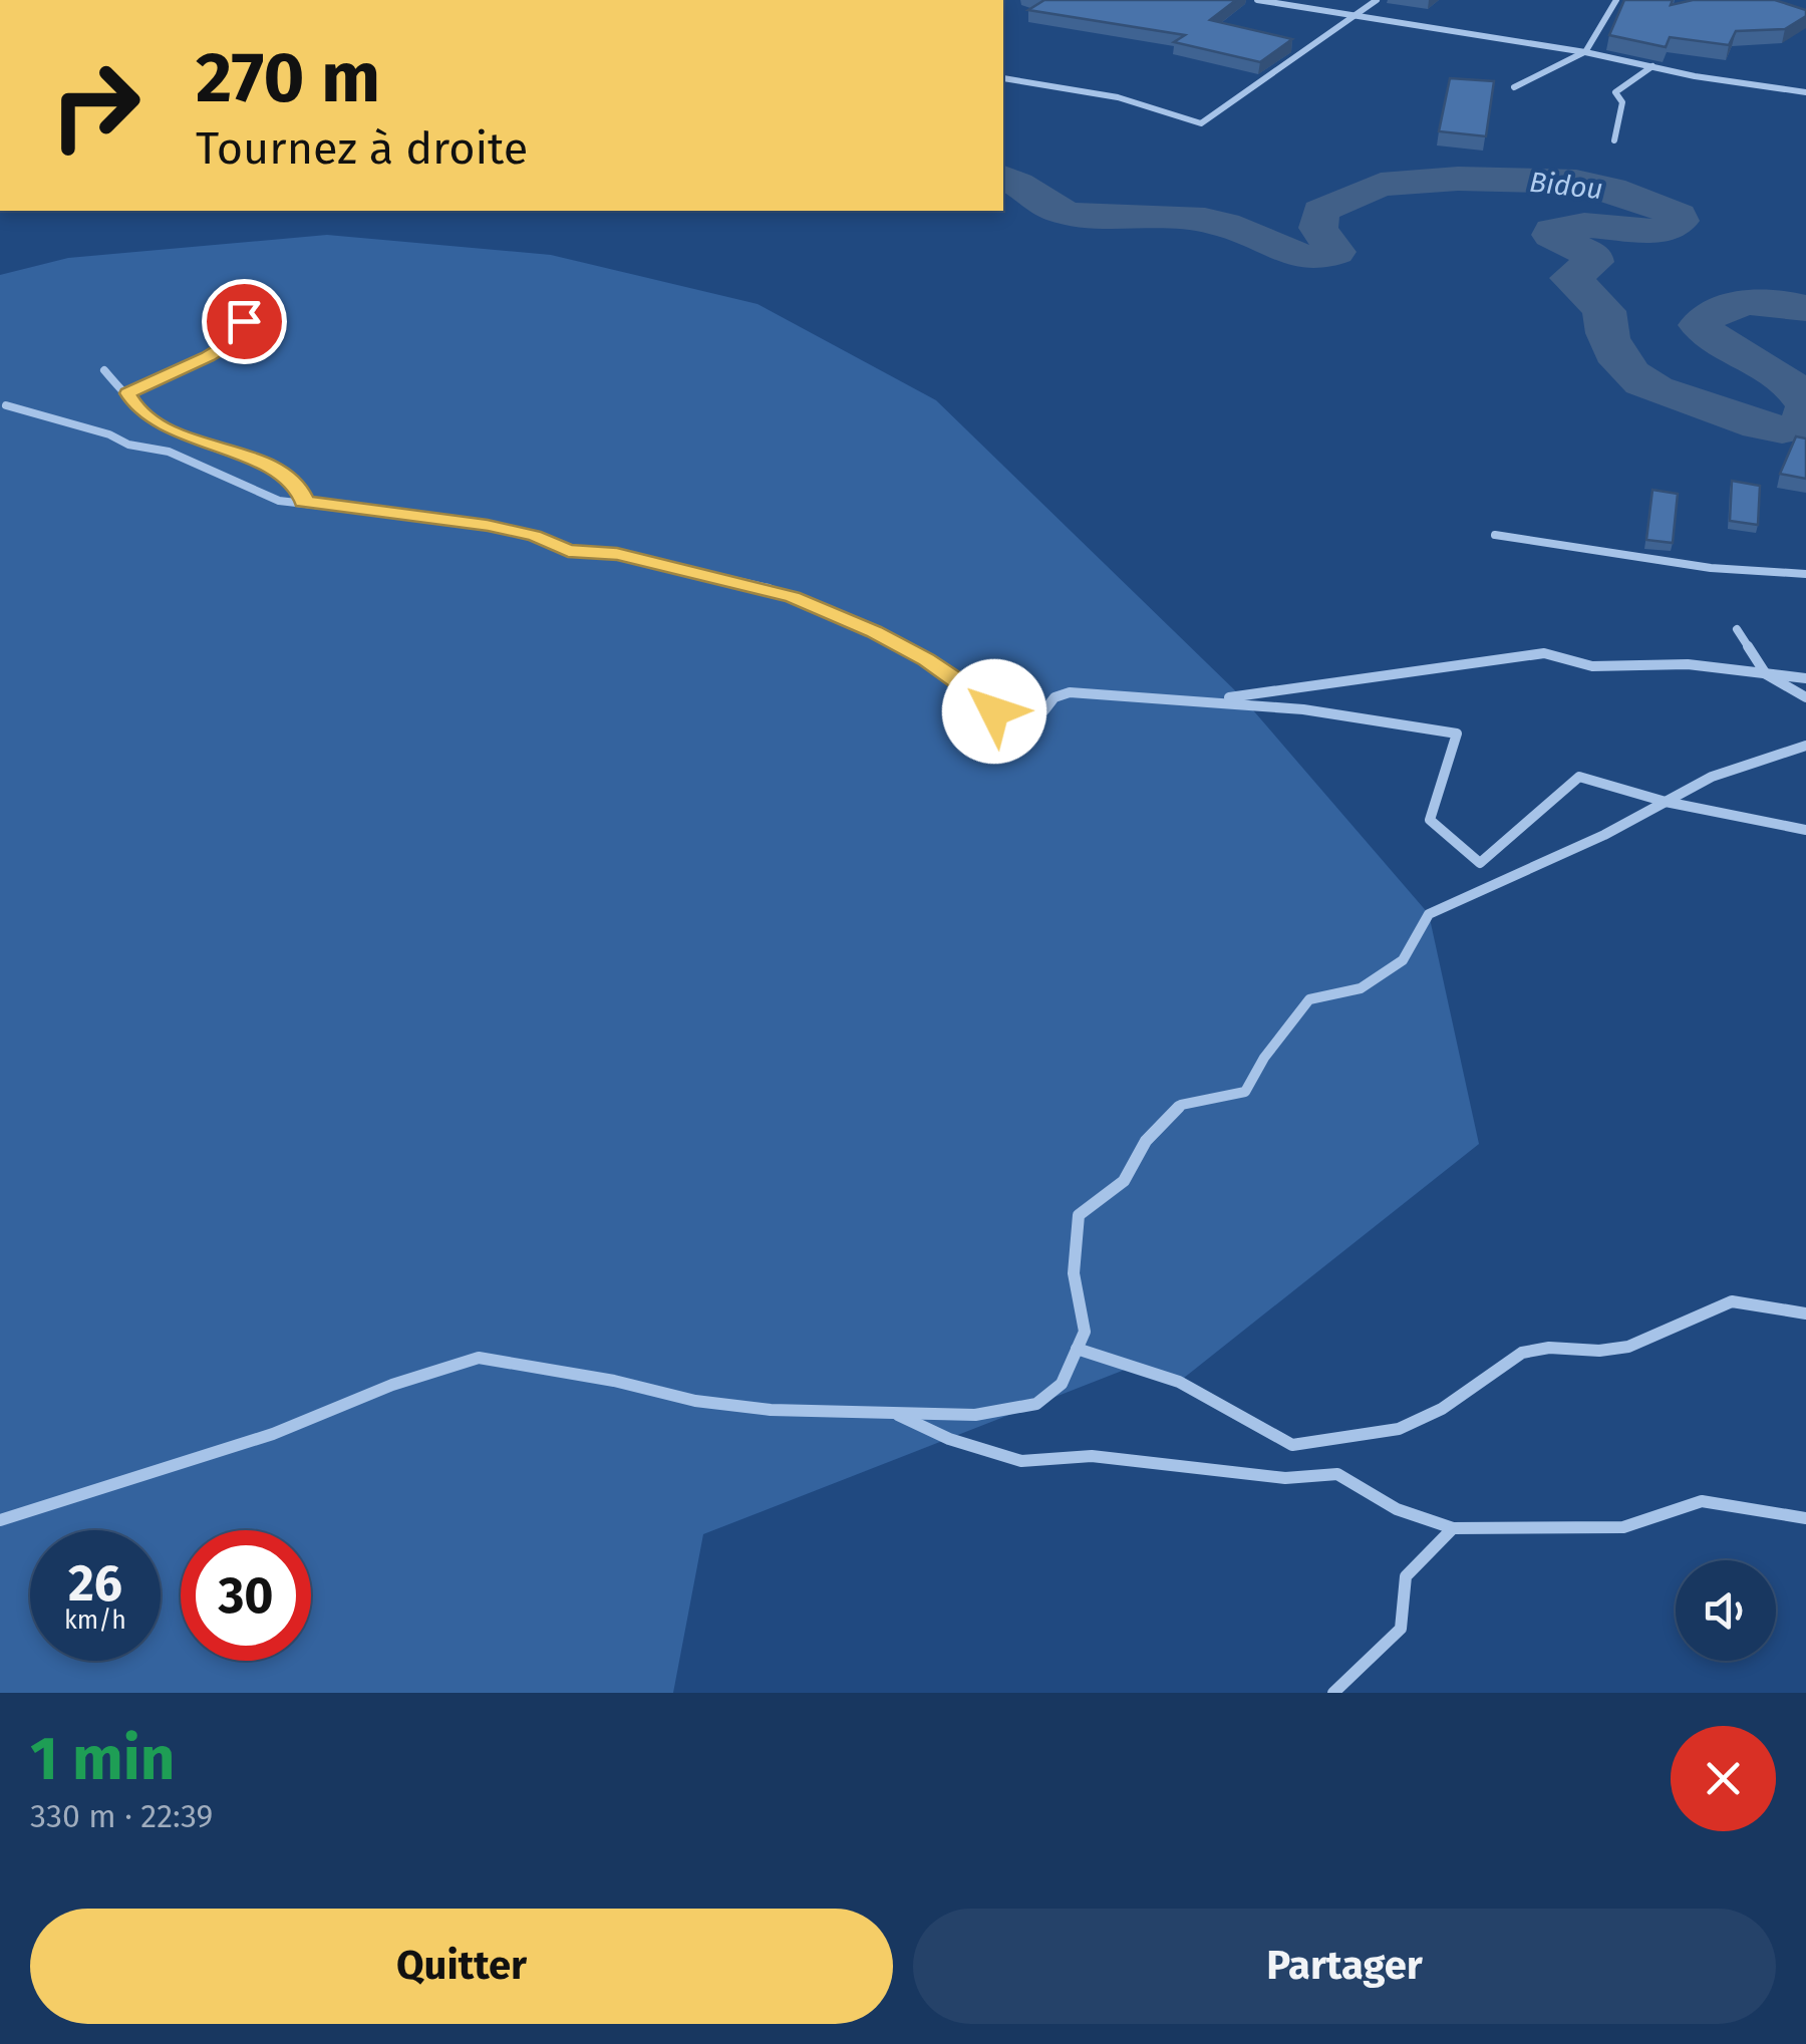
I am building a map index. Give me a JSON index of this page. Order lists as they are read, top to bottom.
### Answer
{
  "water": ["Bidou"],
  "page": {
    "turn": ["270 m", "Tournez à droite"],
    "speed": "26 km/h",
    "limit": "30",
    "heading": ["1 min", "330 m · 22:39"],
    "buttons": ["Quitter", "Partager"]
  }
}
